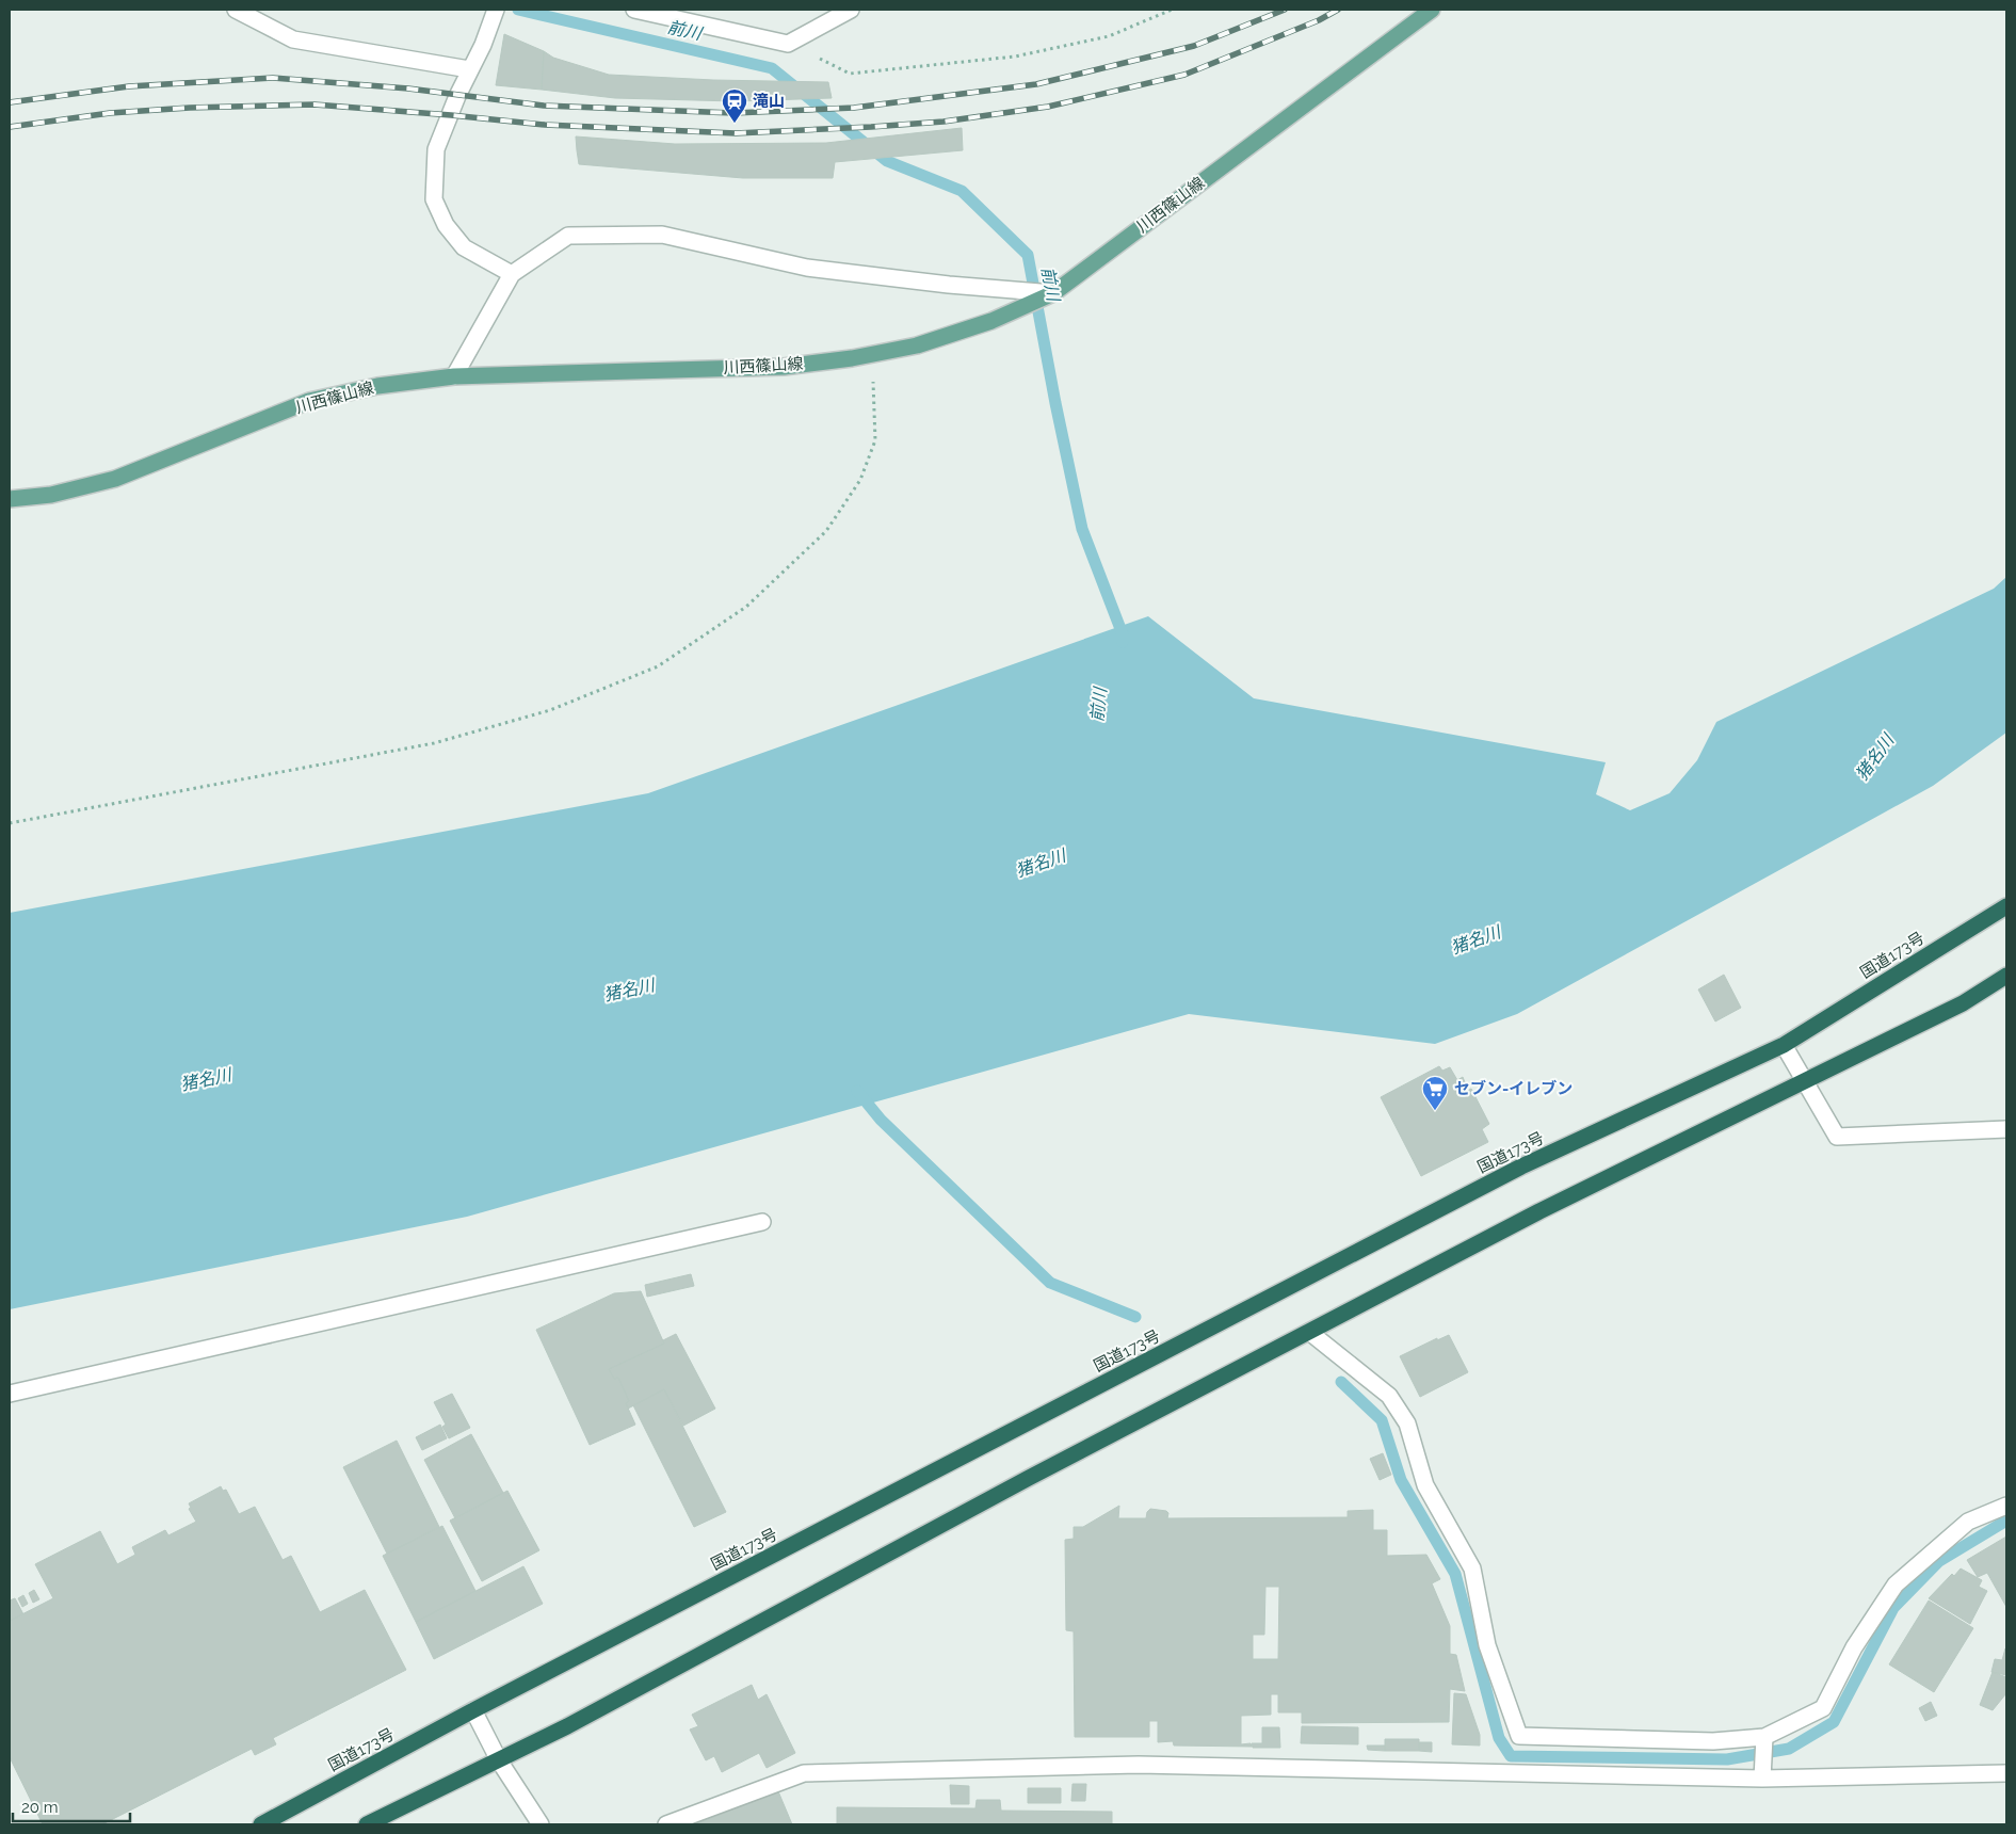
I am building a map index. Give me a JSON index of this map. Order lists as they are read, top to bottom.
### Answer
{
  "streets": {
    "highway": ["国道173号"],
    "main road": ["川西篠山線"]
  },
  "water": ["前川", "猪名川"],
  "places": {
    "station": ["滝山"],
    "supermarket": ["セブン-イレブン"]
  },
  "scale_bar": "20 m"
}
